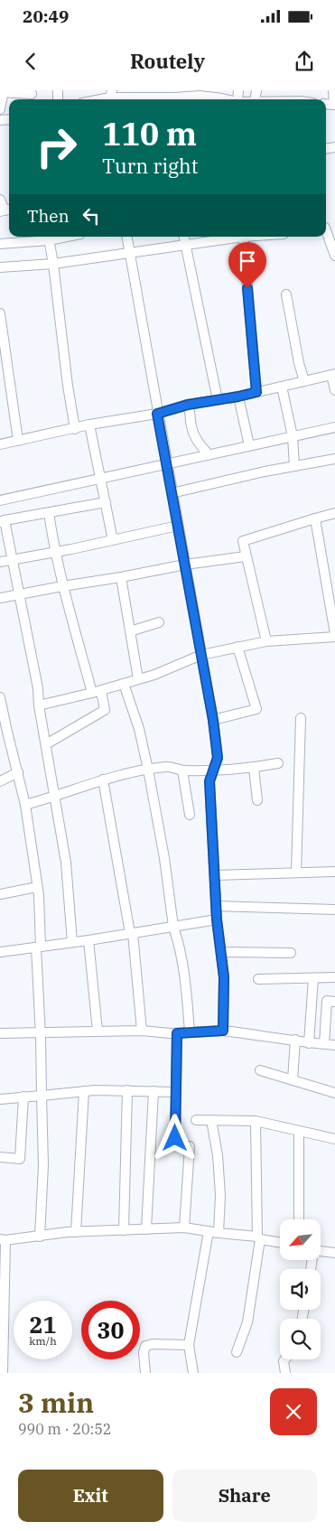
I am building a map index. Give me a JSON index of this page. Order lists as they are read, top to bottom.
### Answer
{
  "north": "bottom left",
  "page": {
    "status": "20:49",
    "header": "Routely",
    "turn": ["110 m", "Turn right"],
    "then": "Then",
    "speed": "21 km/h",
    "limit": "30",
    "heading": ["3 min", "990 m · 20:52"],
    "buttons": ["Exit", "Share"]
  }
}
